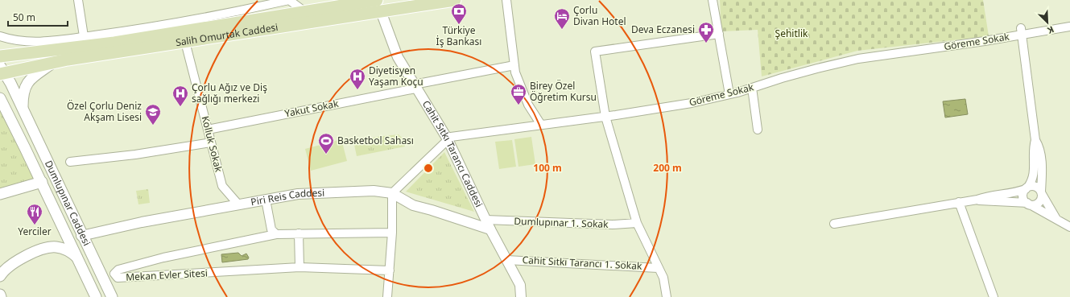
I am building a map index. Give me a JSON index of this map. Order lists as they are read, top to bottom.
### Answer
{
  "streets": {
    "main road": ["Salih Omurtak Caddesi", "Dumlupınar Caddesi"],
    "street": [
      "Göreme Sokak",
      "Yakut Sokak",
      "Kolluk Sokak",
      "Cahit Sıtkı Tarancı Caddesi",
      "Piri Reis Caddesi",
      "Dumlupınar 1. Sokak",
      "Cahit Sıtkı Tarancı 1. Sokak",
      "Mekan Evler Sitesi"
    ]
  },
  "crossings": [
    ["Salih Omurtak Caddesi", "Kolluk Sokak"],
    ["Salih Omurtak Caddesi", "Cahit Sıtkı Tarancı Caddesi"],
    ["Salih Omurtak Caddesi", "Dumlupınar Caddesi"],
    ["Göreme Sokak", "Cahit Sıtkı Tarancı Caddesi"],
    ["Göreme Sokak", "Piri Reis Caddesi"],
    ["Yakut Sokak", "Kolluk Sokak"],
    ["Yakut Sokak", "Cahit Sıtkı Tarancı Caddesi"],
    ["Kolluk Sokak", "Piri Reis Caddesi"],
    ["Cahit Sıtkı Tarancı Caddesi", "Piri Reis Caddesi"],
    ["Cahit Sıtkı Tarancı Caddesi", "Dumlupınar 1. Sokak"],
    ["Cahit Sıtkı Tarancı Caddesi", "Cahit Sıtkı Tarancı 1. Sokak"],
    ["Piri Reis Caddesi", "Dumlupınar Caddesi"]
  ],
  "parks": ["Şehitlik"],
  "places": {
    "bank": ["Türkiye İş Bankası"],
    "hotel": ["Çorlu Divan Hotel"],
    "pharmacy": ["Deva Eczanesi"],
    "hospital": ["Diyetisyen Yaşam Koçu", "Çorlu Ağız ve Diş sağlığı merkezi"],
    "office": ["Birey Özel Öğretim Kursu"],
    "school or university": ["Özel Çorlu Deniz Akşam Lisesi"],
    "sports": ["Basketbol Sahası"],
    "restaurant": ["Yerciler"]
  },
  "scale_bar": "50 m",
  "north": "bottom right",
  "rings": ["100 m", "200 m"]
}
